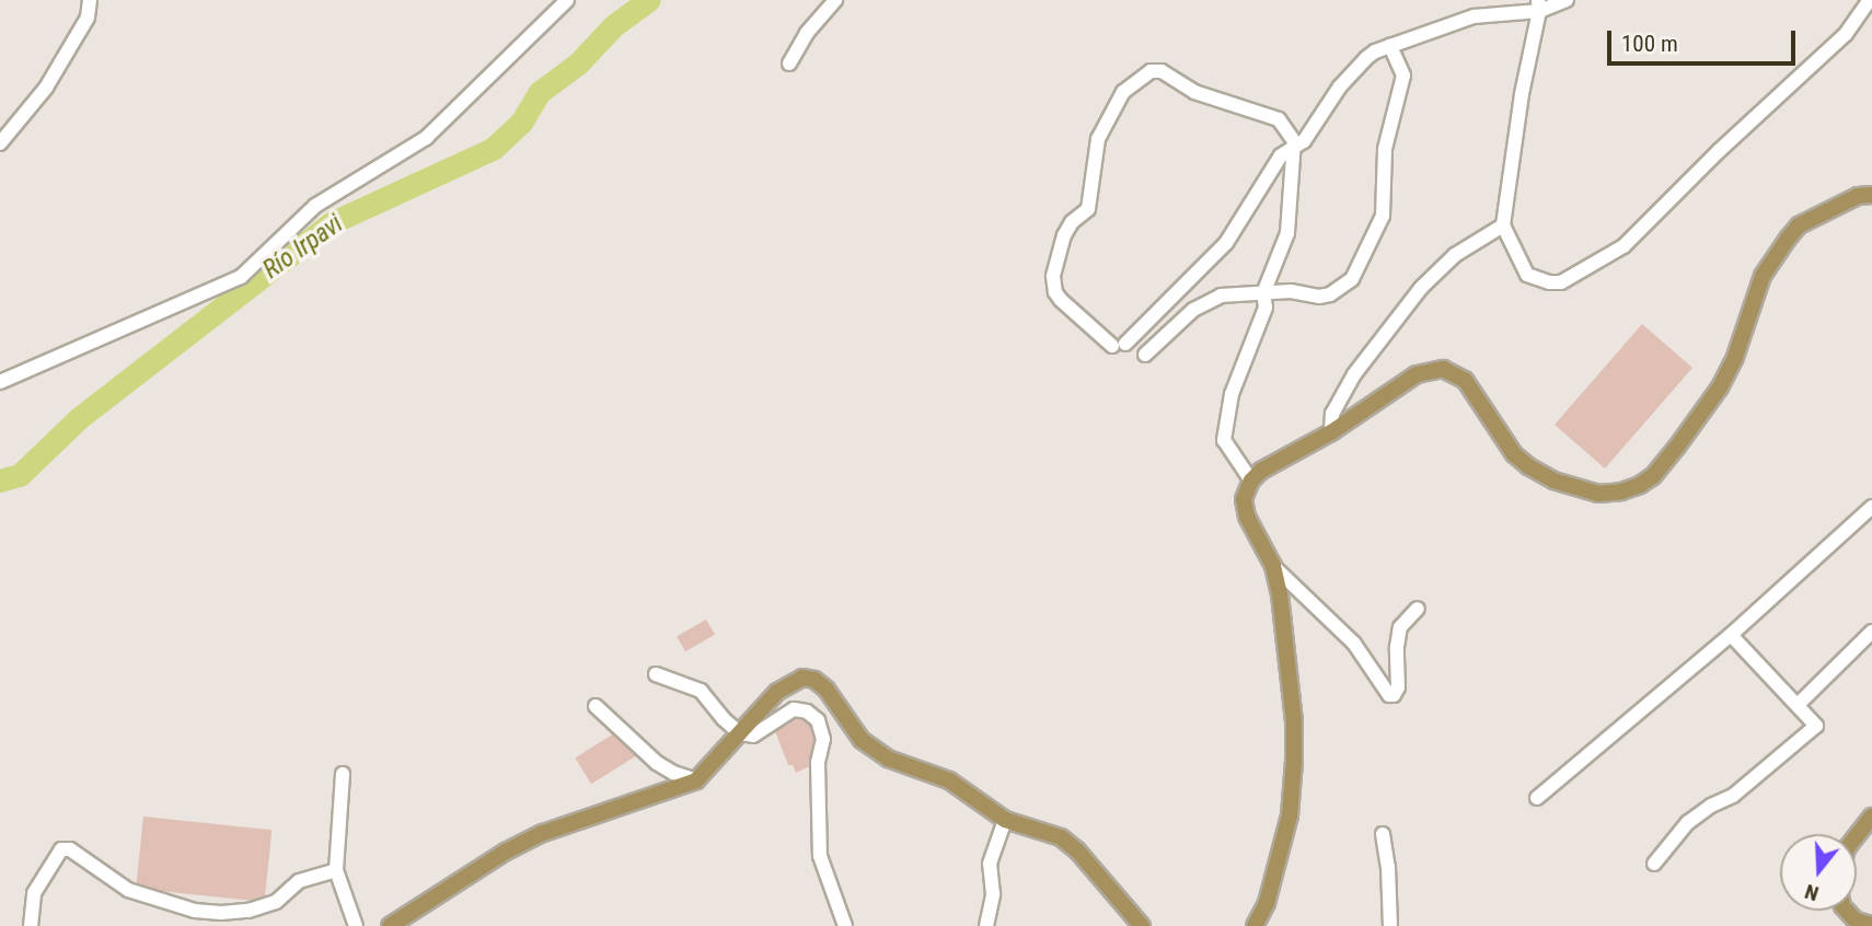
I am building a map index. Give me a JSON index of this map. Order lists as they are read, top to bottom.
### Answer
{
  "water": ["Río Irpavi"],
  "scale_bar": "100 m",
  "north": "bottom"
}
